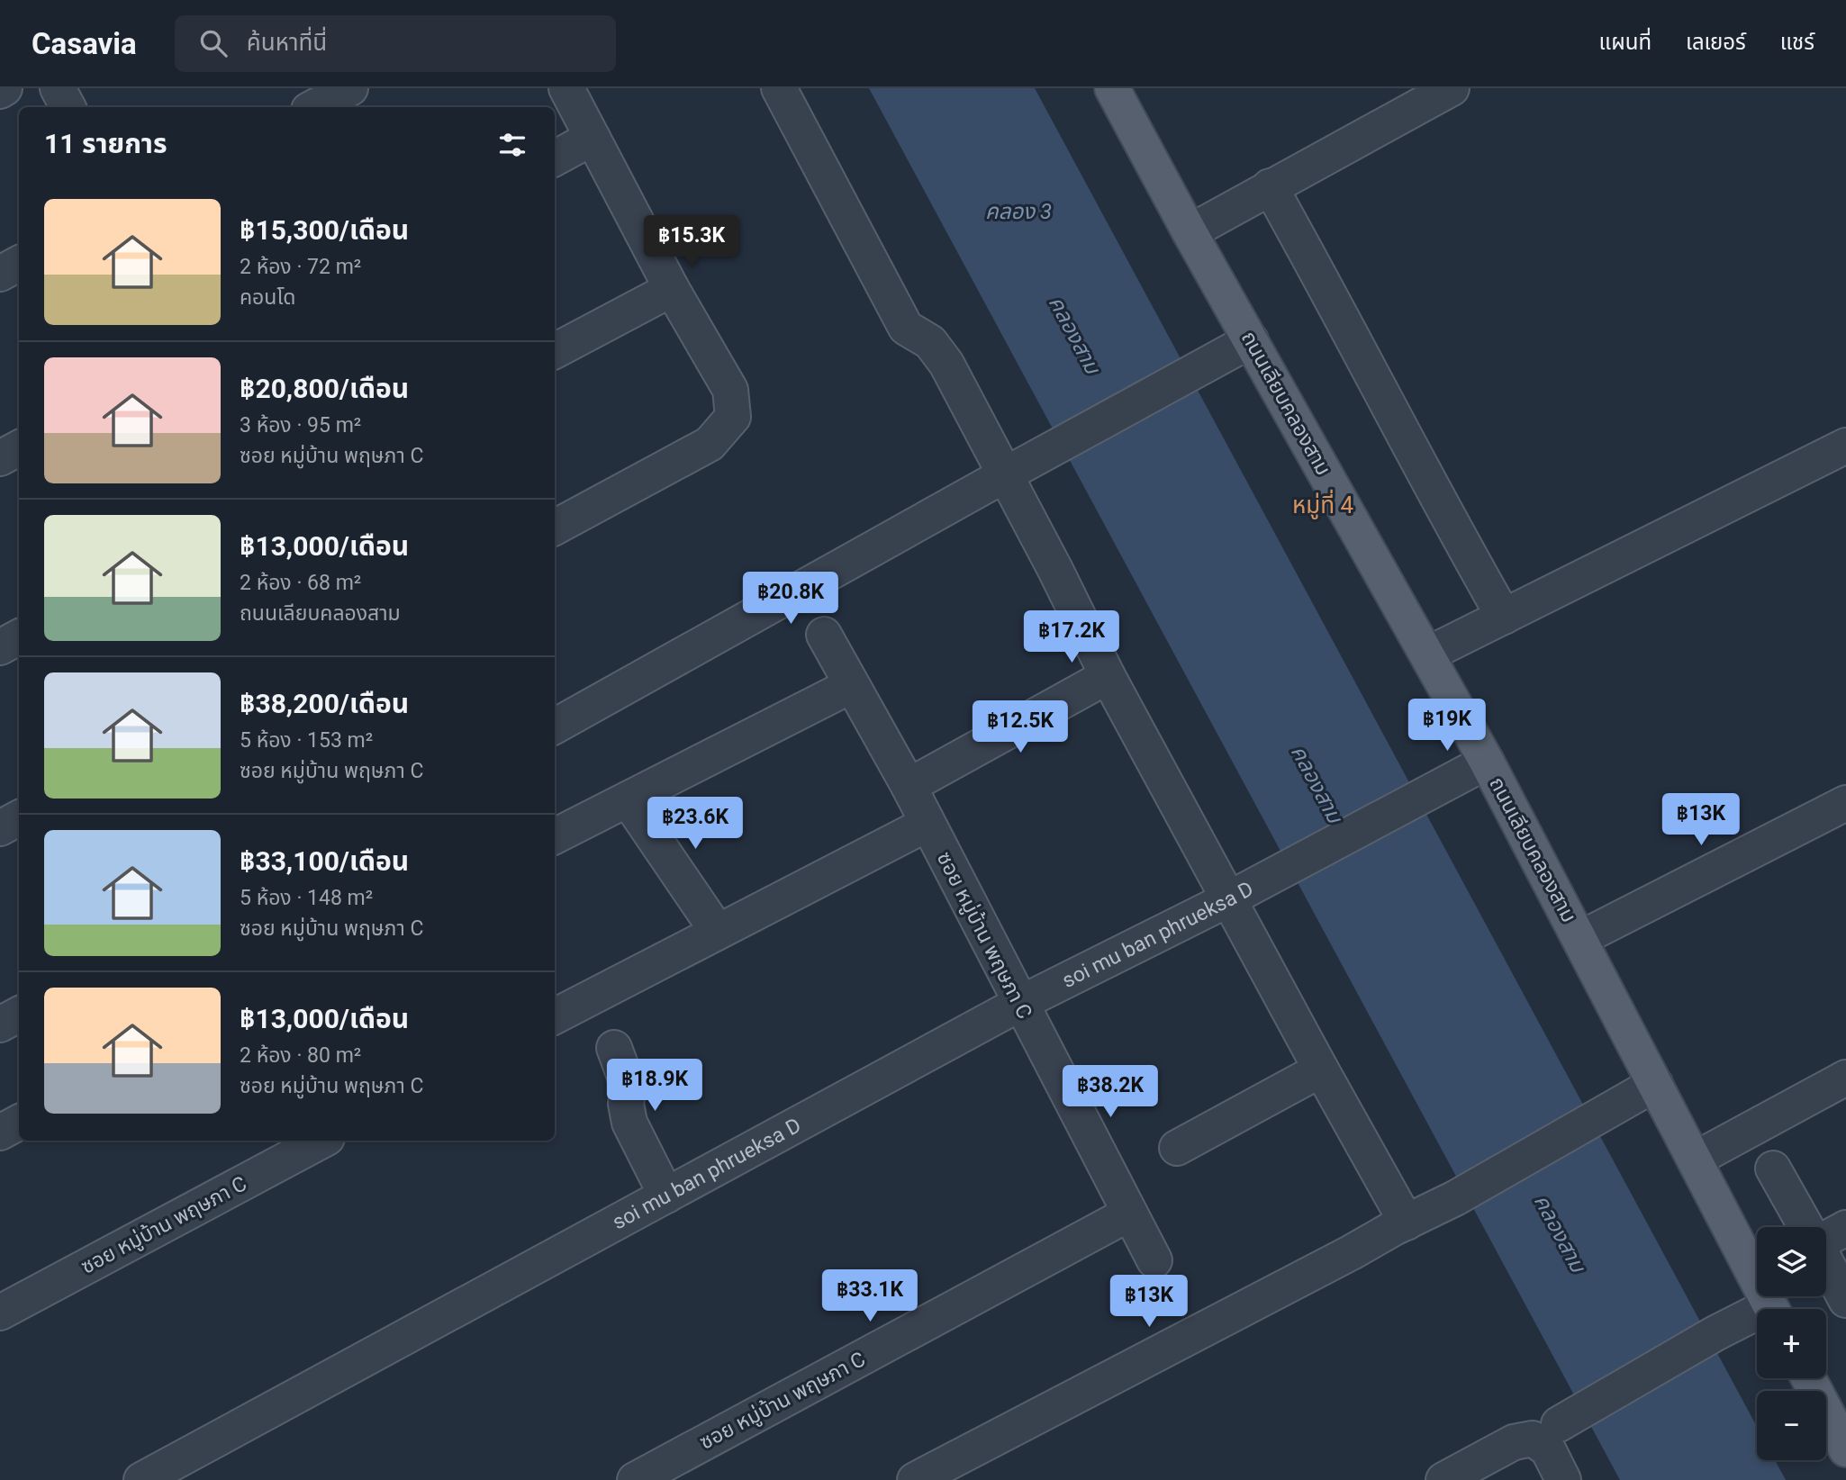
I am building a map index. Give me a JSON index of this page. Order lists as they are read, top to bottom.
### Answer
{
  "streets": {
    "main road": ["ถนนเลียบคลองสาม"],
    "street": ["soi mu ban phrueksa D", "ซอย หมู่บ้าน พฤษภา C"]
  },
  "crossings": [
    ["ถนนเลียบคลองสาม", "soi mu ban phrueksa D"],
    ["soi mu ban phrueksa D", "ซอย หมู่บ้าน พฤษภา C"]
  ],
  "districts": ["หมู่ที่ 4"],
  "water": ["คลอง 3", "คลองสาม"],
  "page": {
    "header": "Casavia",
    "search": "ค้นหาที่นี่",
    "nav": ["แผนที่", "เลเยอร์", "แชร์"],
    "heading": "11 รายการ",
    "list": [
      {
        "name": "฿15,300/เดือน",
        "note": "2 ห้อง · 72 m² · คอนโด"
      },
      {
        "name": "฿20,800/เดือน",
        "note": "3 ห้อง · 95 m² · ซอย หมู่บ้าน พฤษภา C"
      },
      {
        "name": "฿13,000/เดือน",
        "note": "2 ห้อง · 68 m² · ถนนเลียบคลองสาม"
      },
      {
        "name": "฿38,200/เดือน",
        "note": "5 ห้อง · 153 m² · ซอย หมู่บ้าน พฤษภา C"
      },
      {
        "name": "฿33,100/เดือน",
        "note": "5 ห้อง · 148 m² · ซอย หมู่บ้าน พฤษภา C"
      },
      {
        "name": "฿13,000/เดือน",
        "note": "2 ห้อง · 80 m² · ซอย หมู่บ้าน พฤษภา C"
      }
    ],
    "price": [
      "฿15.3K",
      "฿20.8K",
      "฿17.2K",
      "฿19K",
      "฿12.5K",
      "฿13K",
      "฿23.6K",
      "฿18.9K",
      "฿38.2K",
      "฿33.1K",
      "฿13K"
    ],
    "map_buttons": ["+", "−"]
  }
}
